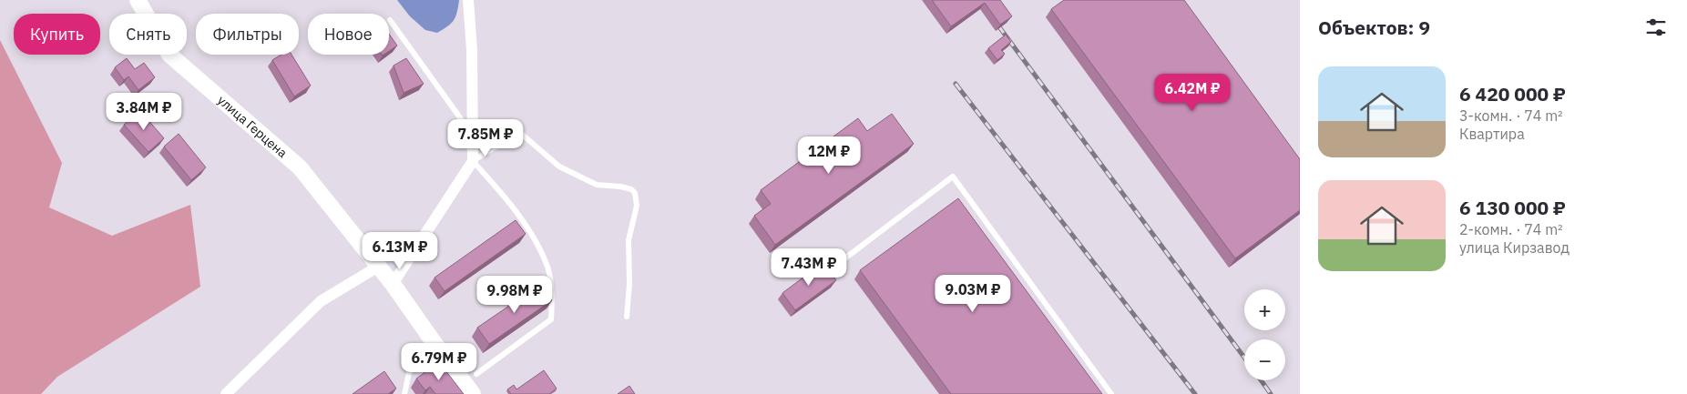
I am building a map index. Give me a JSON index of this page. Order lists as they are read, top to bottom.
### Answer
{
  "streets": {
    "street": ["улица Герцена"]
  },
  "page": {
    "heading": "Объектов: 9",
    "chip": [
      "Купить",
      "Снять",
      "Фильтры",
      "Новое"
    ],
    "list": [
      {
        "name": "6 420 000 ₽",
        "note": "3-комн. · 74 m² · Квартира"
      },
      {
        "name": "6 130 000 ₽",
        "note": "2-комн. · 74 m² · улица Кирзавод"
      }
    ],
    "price": [
      "6.42M ₽",
      "3.84M ₽",
      "7.85M ₽",
      "12M ₽",
      "6.13M ₽",
      "7.43M ₽",
      "9.03M ₽",
      "9.98M ₽",
      "6.79M ₽"
    ],
    "map_buttons": ["+", "−"]
  }
}
